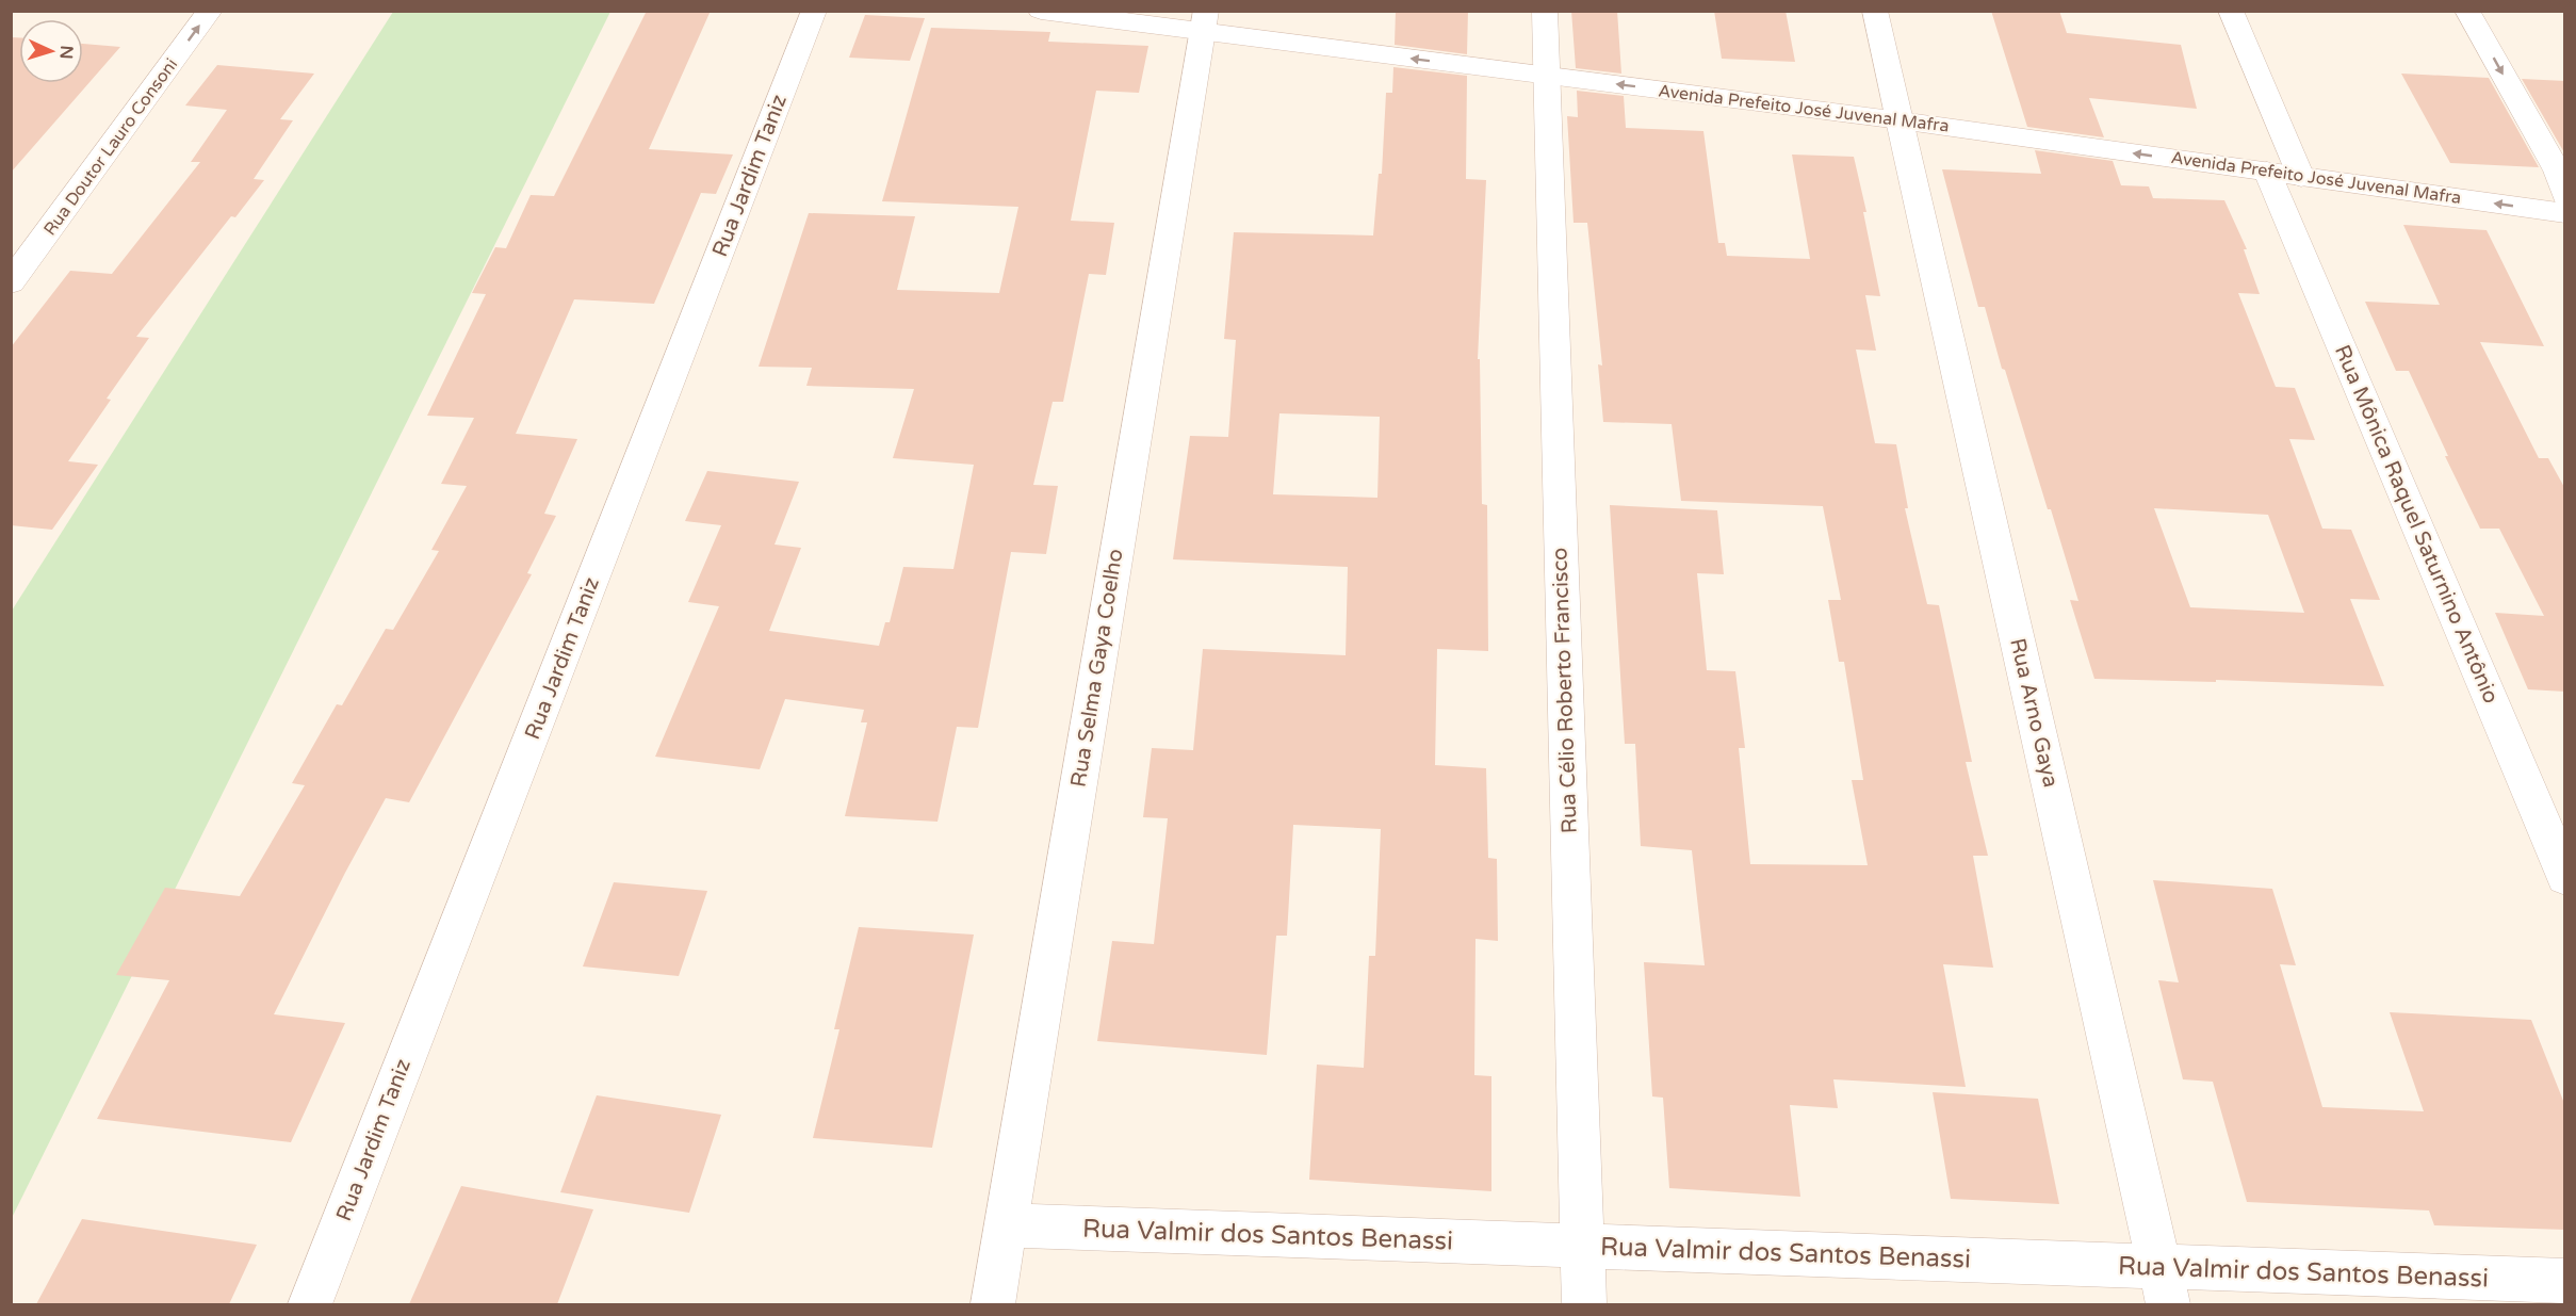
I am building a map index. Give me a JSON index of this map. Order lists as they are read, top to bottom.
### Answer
{
  "streets": {
    "street": [
      "Avenida Prefeito José Juvenal Mafra",
      "Rua Doutor Lauro Consoni",
      "Rua Jardim Taniz",
      "Rua Mônica Raquel Saturnino Antônio",
      "Rua Selma Gaya Coelho",
      "Rua Célio Roberto Francisco",
      "Rua Arno Gaya",
      "Rua Valmir dos Santos Benassi"
    ]
  },
  "crossings": [
    ["Avenida Prefeito José Juvenal Mafra", "Rua Mônica Raquel Saturnino Antônio"],
    ["Avenida Prefeito José Juvenal Mafra", "Rua Selma Gaya Coelho"],
    ["Avenida Prefeito José Juvenal Mafra", "Rua Célio Roberto Francisco"],
    ["Avenida Prefeito José Juvenal Mafra", "Rua Arno Gaya"],
    ["Rua Selma Gaya Coelho", "Rua Valmir dos Santos Benassi"],
    ["Rua Célio Roberto Francisco", "Rua Valmir dos Santos Benassi"],
    ["Rua Arno Gaya", "Rua Valmir dos Santos Benassi"]
  ],
  "one_way": ["Avenida Prefeito José Juvenal Mafra", "Rua Doutor Lauro Consoni"],
  "north": "right"
}
